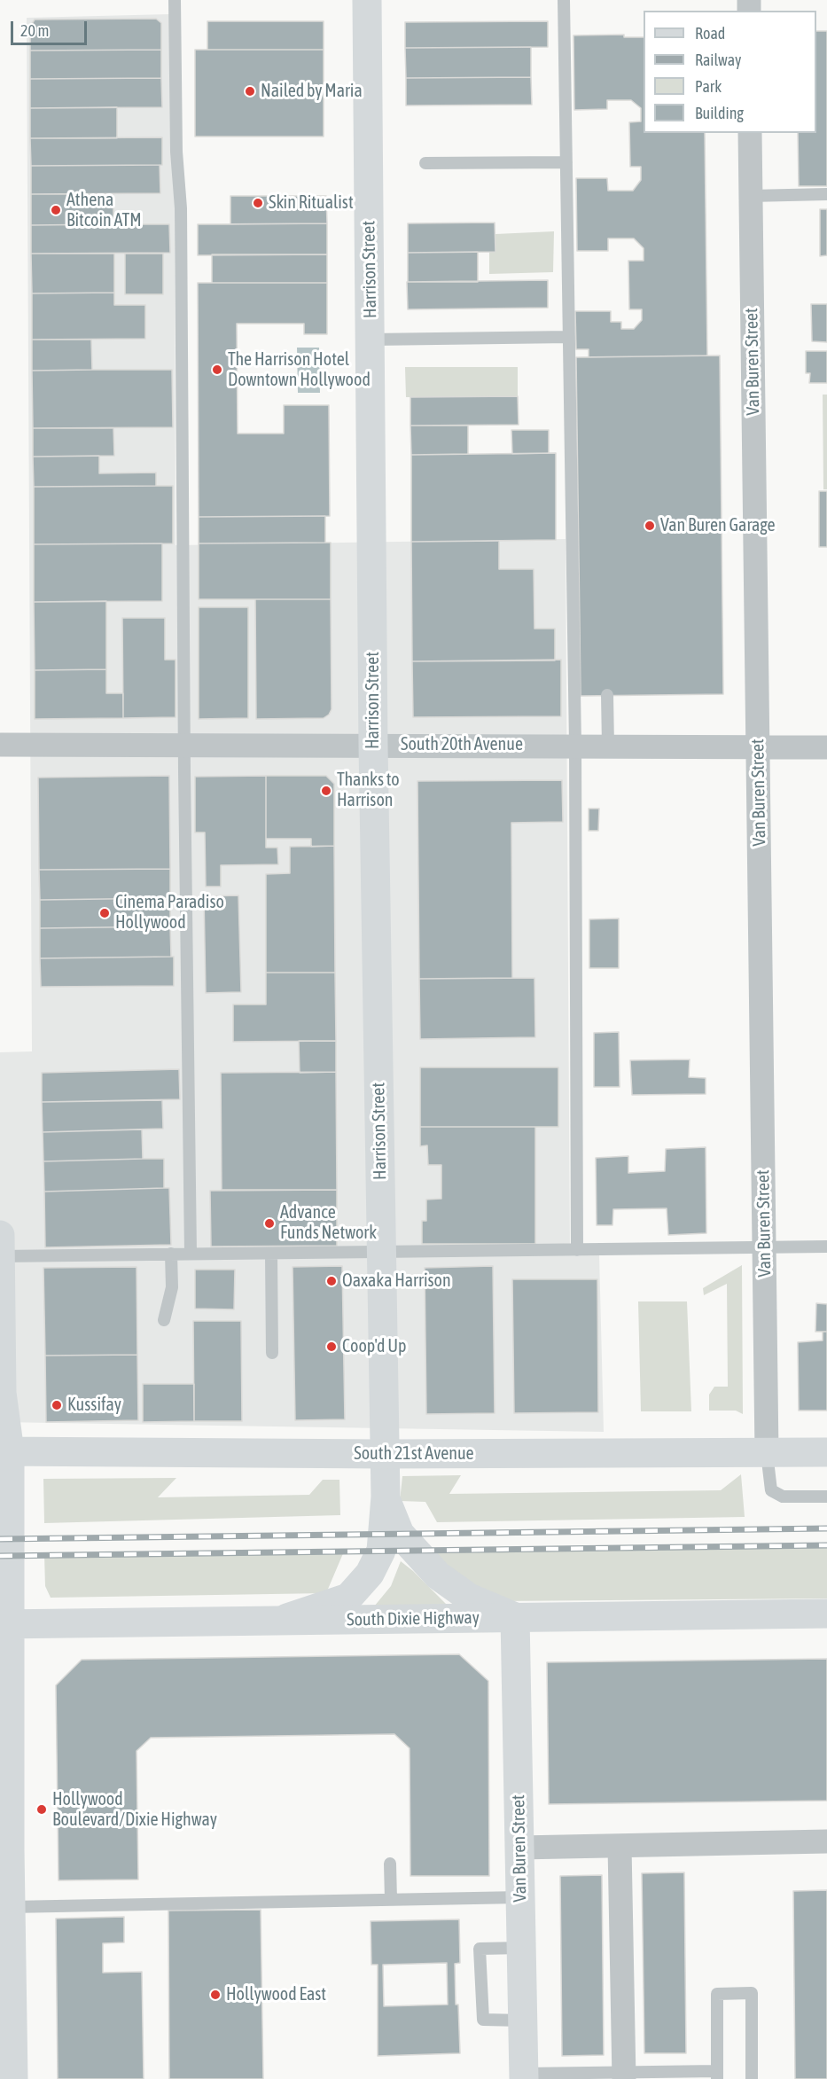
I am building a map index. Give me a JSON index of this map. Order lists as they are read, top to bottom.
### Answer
{
  "streets": {
    "main road": [
      "Harrison Street",
      "Van Buren Street",
      "South 21st Avenue",
      "South Dixie Highway"
    ],
    "street": ["South 20th Avenue"]
  },
  "crossings": [
    ["Harrison Street", "Van Buren Street"],
    ["Harrison Street", "South 20th Avenue"],
    ["Harrison Street", "South 21st Avenue"],
    ["Harrison Street", "South Dixie Highway"],
    ["Van Buren Street", "South 20th Avenue"],
    ["Van Buren Street", "South 21st Avenue"],
    ["Van Buren Street", "South Dixie Highway"]
  ],
  "places": [
    "Nailed by Maria",
    "Skin Ritualist",
    "Athena Bitcoin ATM",
    "The Harrison Hotel Downtown Hollywood",
    "Van Buren Garage",
    "Thanks to Harrison",
    "Cinema Paradiso Hollywood",
    "Advance Funds Network",
    "Oaxaka Harrison",
    "Coop'd Up",
    "Kussifay",
    "Hollywood Boulevard/Dixie Highway",
    "Hollywood East"
  ],
  "legend": [
    "Road",
    "Railway",
    "Park",
    "Building"
  ],
  "scale_bar": "20 m"
}
